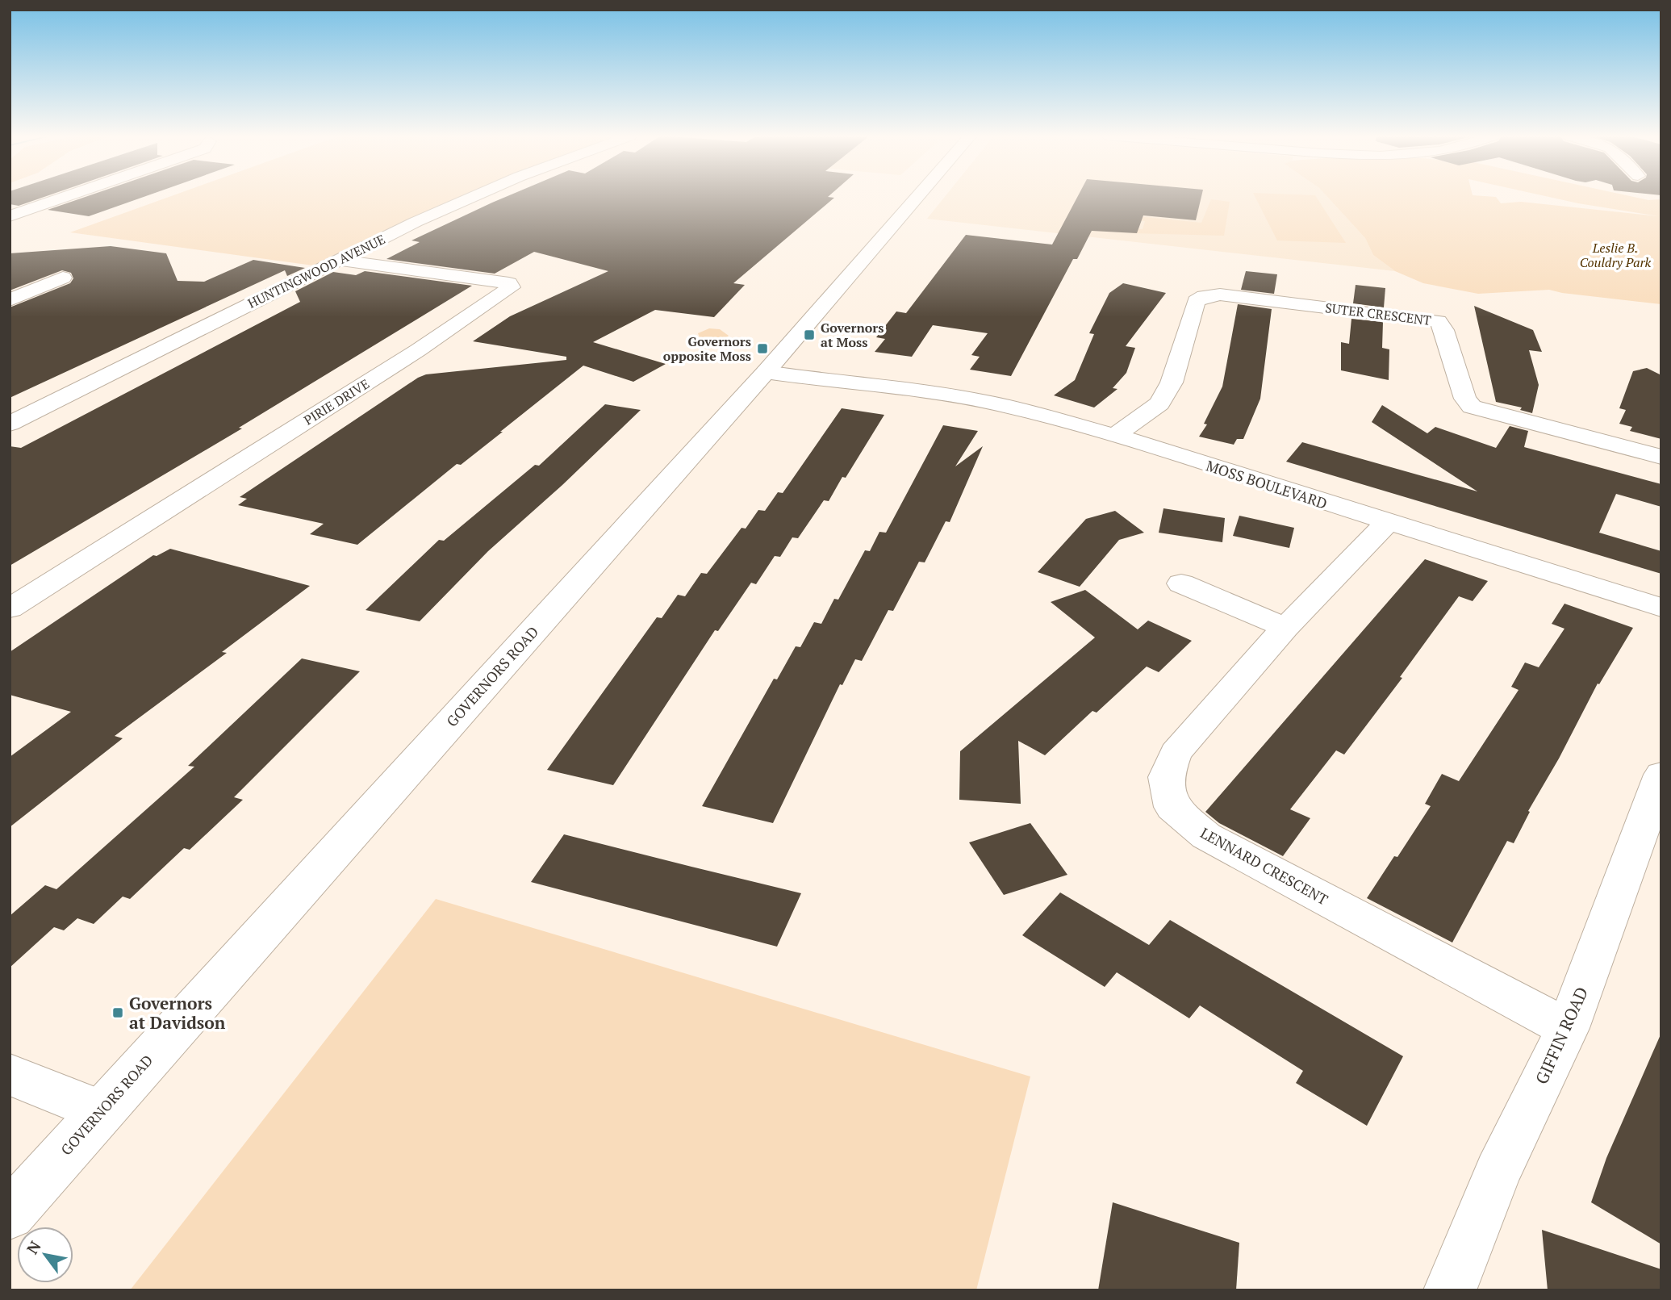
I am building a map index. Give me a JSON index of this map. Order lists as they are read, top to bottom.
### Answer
{
  "streets": {
    "street": [
      "HUNTINGWOOD AVENUE",
      "SUTER CRESCENT",
      "PIRIE DRIVE",
      "MOSS BOULEVARD",
      "GOVERNORS ROAD",
      "LENNARD CRESCENT",
      "GIFFIN ROAD"
    ]
  },
  "crossings": [
    ["HUNTINGWOOD AVENUE", "PIRIE DRIVE"],
    ["SUTER CRESCENT", "MOSS BOULEVARD"],
    ["MOSS BOULEVARD", "GOVERNORS ROAD"],
    ["MOSS BOULEVARD", "LENNARD CRESCENT"],
    ["LENNARD CRESCENT", "GIFFIN ROAD"]
  ],
  "parks": ["Leslie B. Couldry Park"],
  "places": {
    "transit": ["Governors at Moss", "Governors opposite Moss", "Governors at Davidson"]
  },
  "north": "top left"
}
